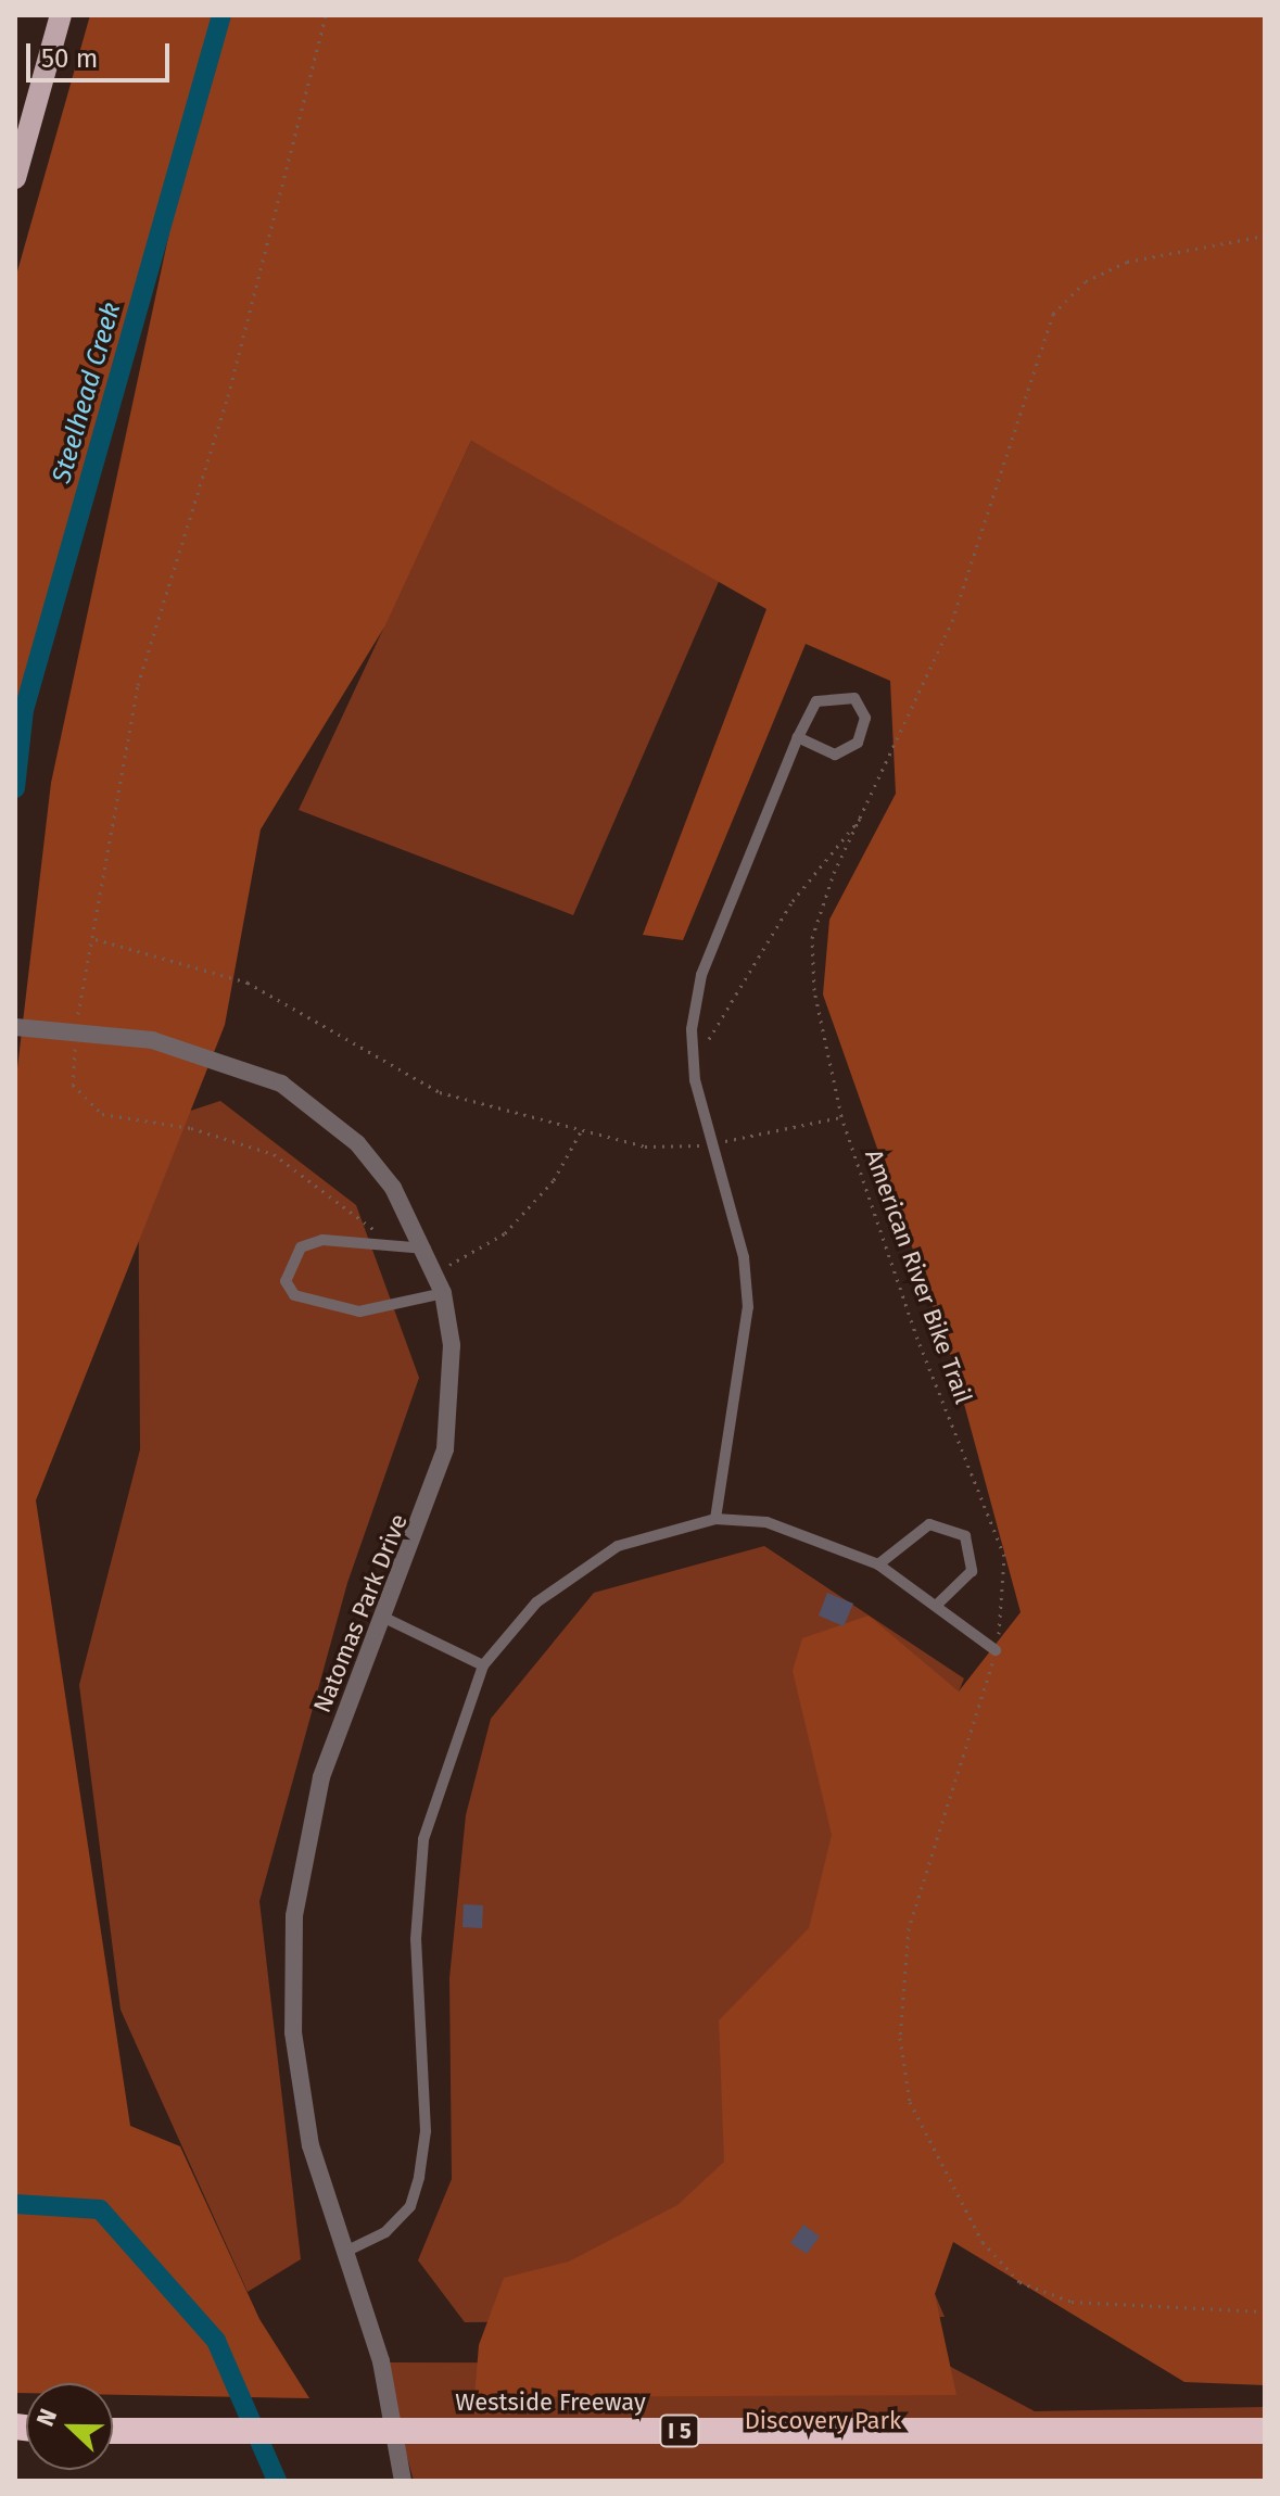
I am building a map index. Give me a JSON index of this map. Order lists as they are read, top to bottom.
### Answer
{
  "streets": {
    "highway": ["Westside Freeway", "I 5"],
    "street": ["Natomas Park Drive"],
    "path": ["American River Bike Trail"]
  },
  "water": ["Steelhead Creek"],
  "parks": ["Discovery Park"],
  "scale_bar": "50 m",
  "north": "left"
}
